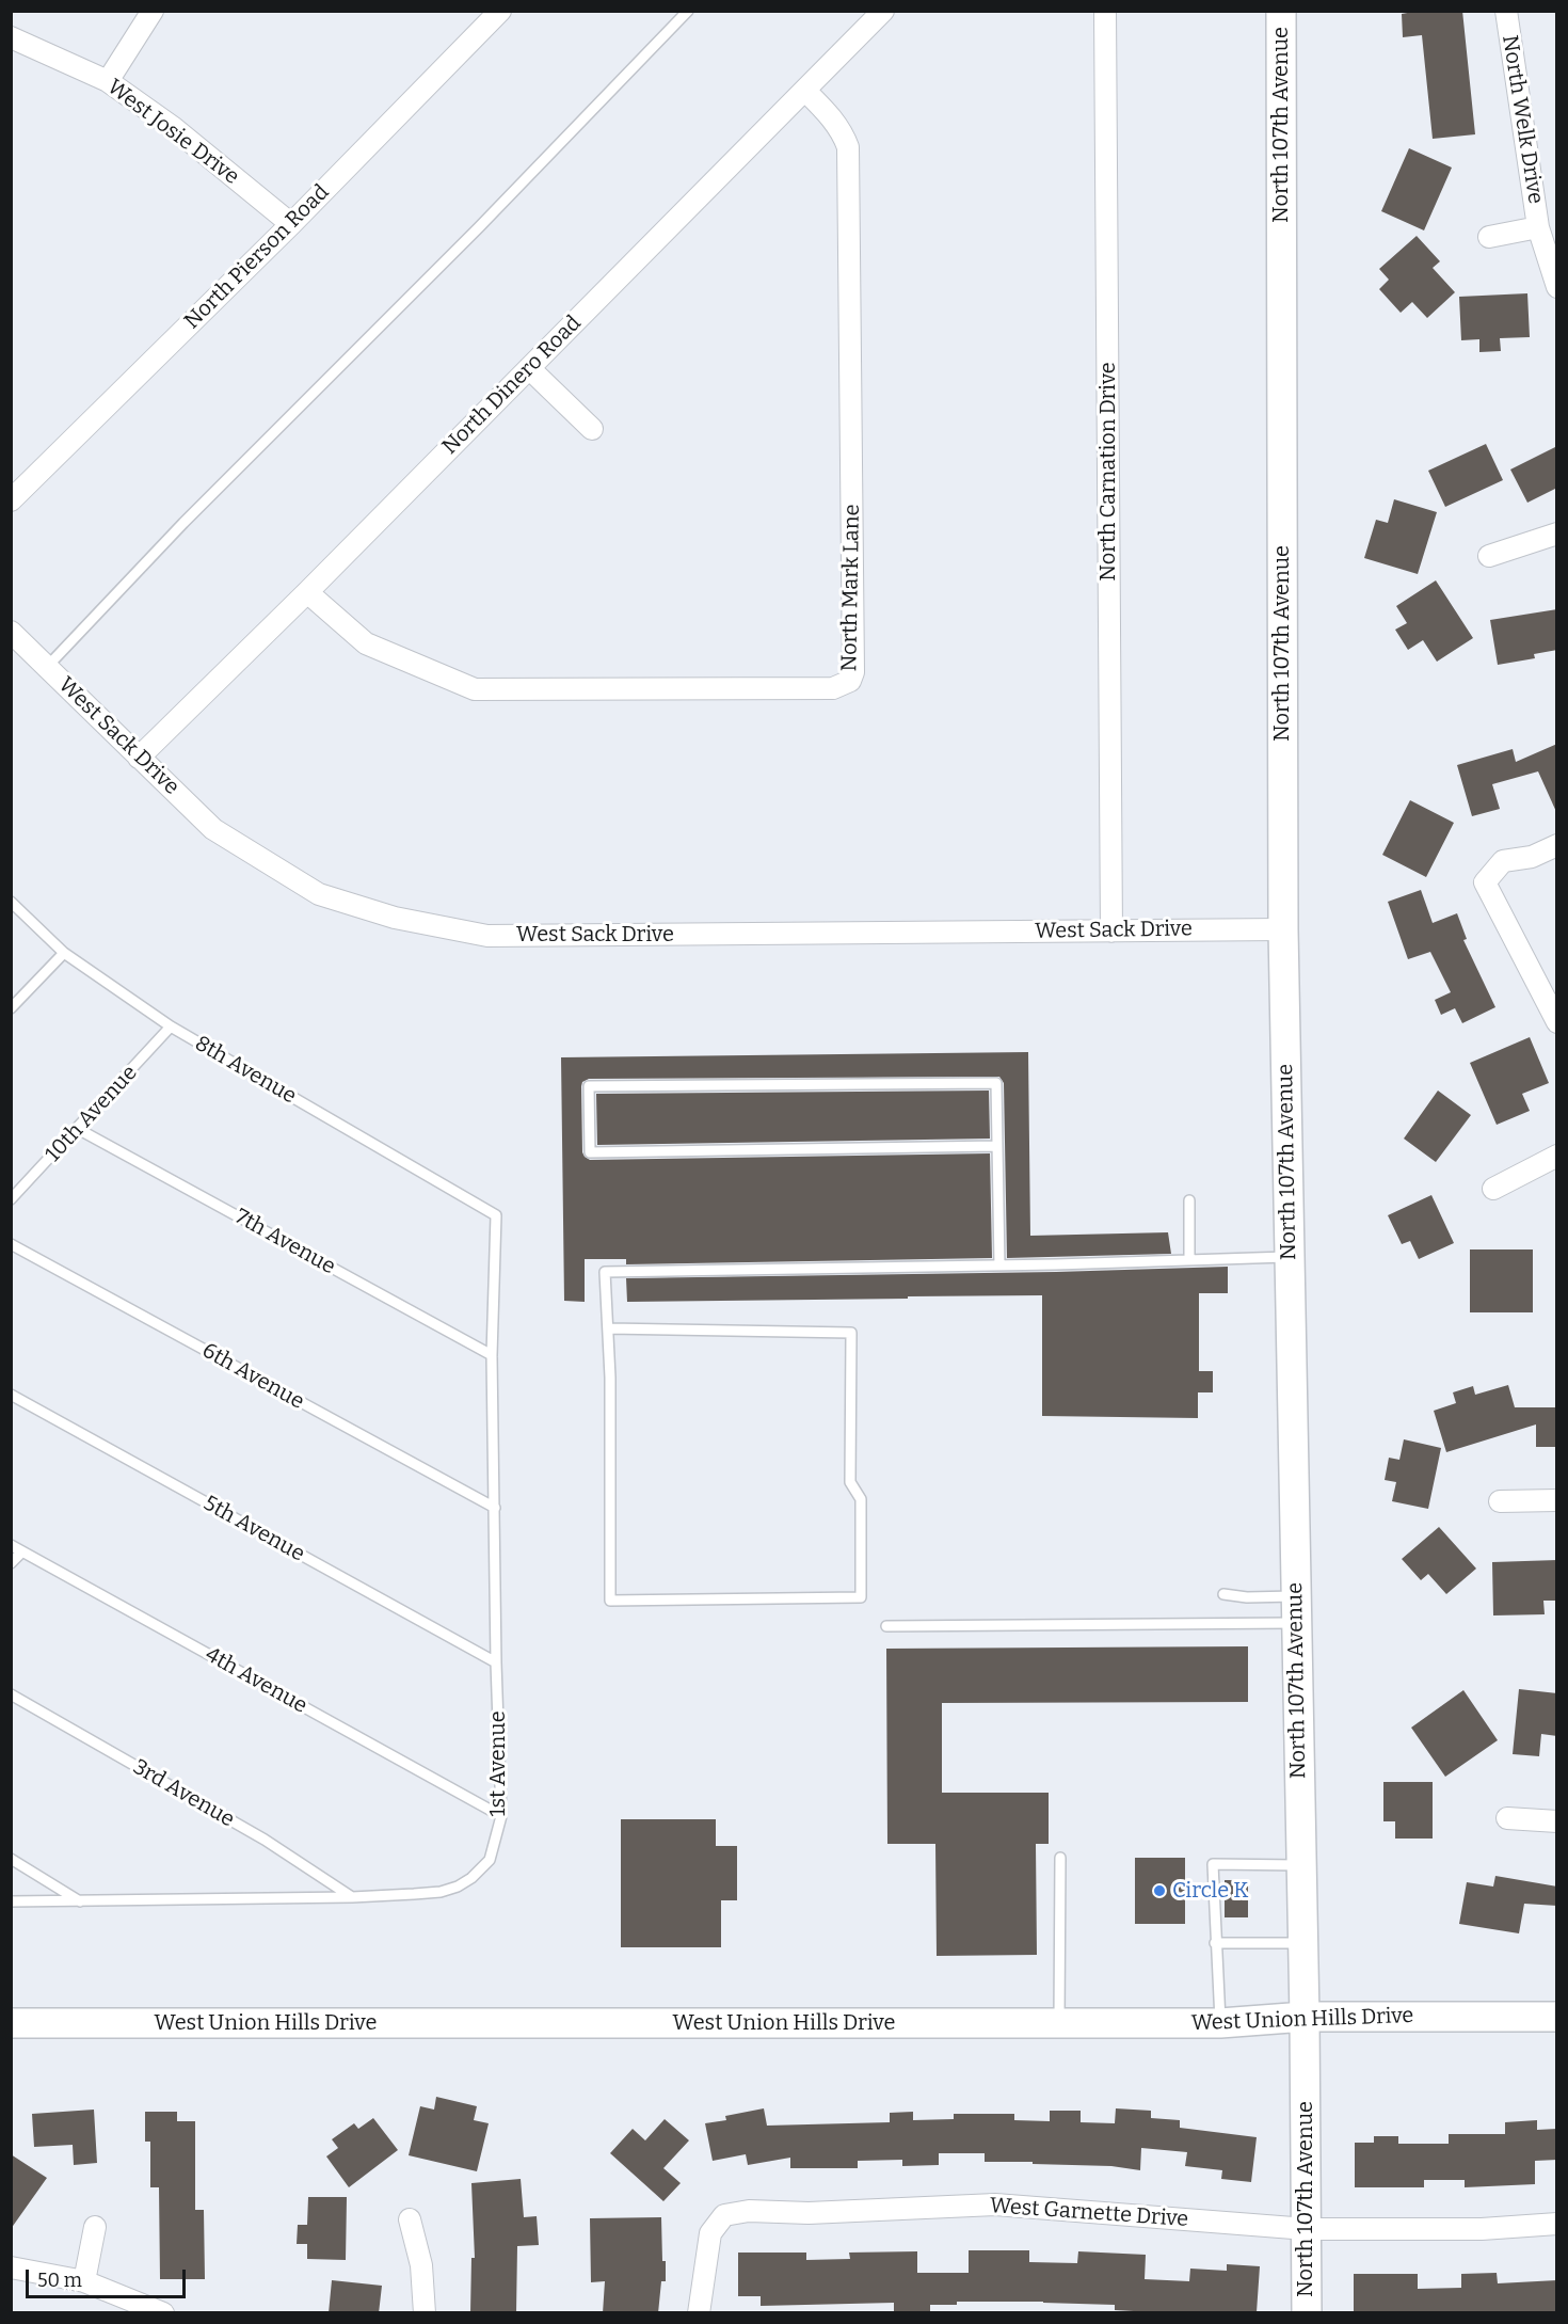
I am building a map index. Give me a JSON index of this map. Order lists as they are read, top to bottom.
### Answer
{
  "streets": {
    "main road": ["North 107th Avenue", "West Union Hills Drive"],
    "street": [
      "North Welk Drive",
      "West Josie Drive",
      "North Pierson Road",
      "North Dinero Road",
      "North Carnation Drive",
      "North Mark Lane",
      "West Sack Drive",
      "West Garnette Drive"
    ],
    "lane": [
      "8th Avenue",
      "10th Avenue",
      "7th Avenue",
      "6th Avenue",
      "5th Avenue",
      "4th Avenue",
      "1st Avenue",
      "3rd Avenue"
    ]
  },
  "crossings": [
    ["North 107th Avenue", "West Sack Drive"],
    ["North 107th Avenue", "West Union Hills Drive"],
    ["North 107th Avenue", "West Garnette Drive"],
    ["West Josie Drive", "North Pierson Road"],
    ["North Dinero Road", "North Mark Lane"],
    ["North Dinero Road", "West Sack Drive"],
    ["North Carnation Drive", "West Sack Drive"],
    ["8th Avenue", "10th Avenue"],
    ["8th Avenue", "1st Avenue"],
    ["10th Avenue", "7th Avenue"],
    ["7th Avenue", "1st Avenue"],
    ["6th Avenue", "1st Avenue"],
    ["5th Avenue", "1st Avenue"],
    ["4th Avenue", "1st Avenue"],
    ["1st Avenue", "3rd Avenue"]
  ],
  "places": ["Circle K"],
  "scale_bar": "50 m"
}
